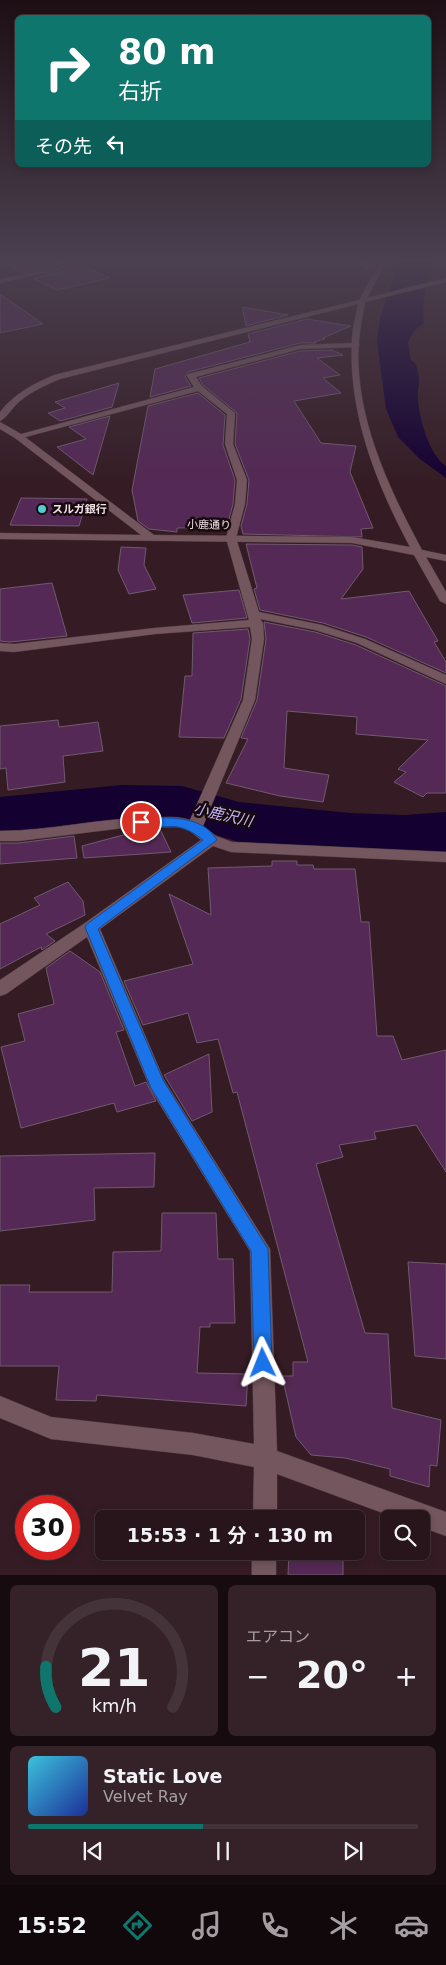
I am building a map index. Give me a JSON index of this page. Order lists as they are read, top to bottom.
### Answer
{
  "streets": {
    "street": ["小鹿通り"]
  },
  "water": ["小鹿沢川"],
  "places": ["スルガ銀行"],
  "page": {
    "turn": ["80 m", "右折"],
    "then": "その先",
    "limit": "30",
    "trip": "15:53 · 1 分 · 130 m",
    "tile": "エアコン",
    "heat": ["−", "20°", "+"],
    "song": ["Static Love", "Velvet Ray"],
    "tabs": "15:52",
    "gauge": ["21", "km/h"]
  }
}
